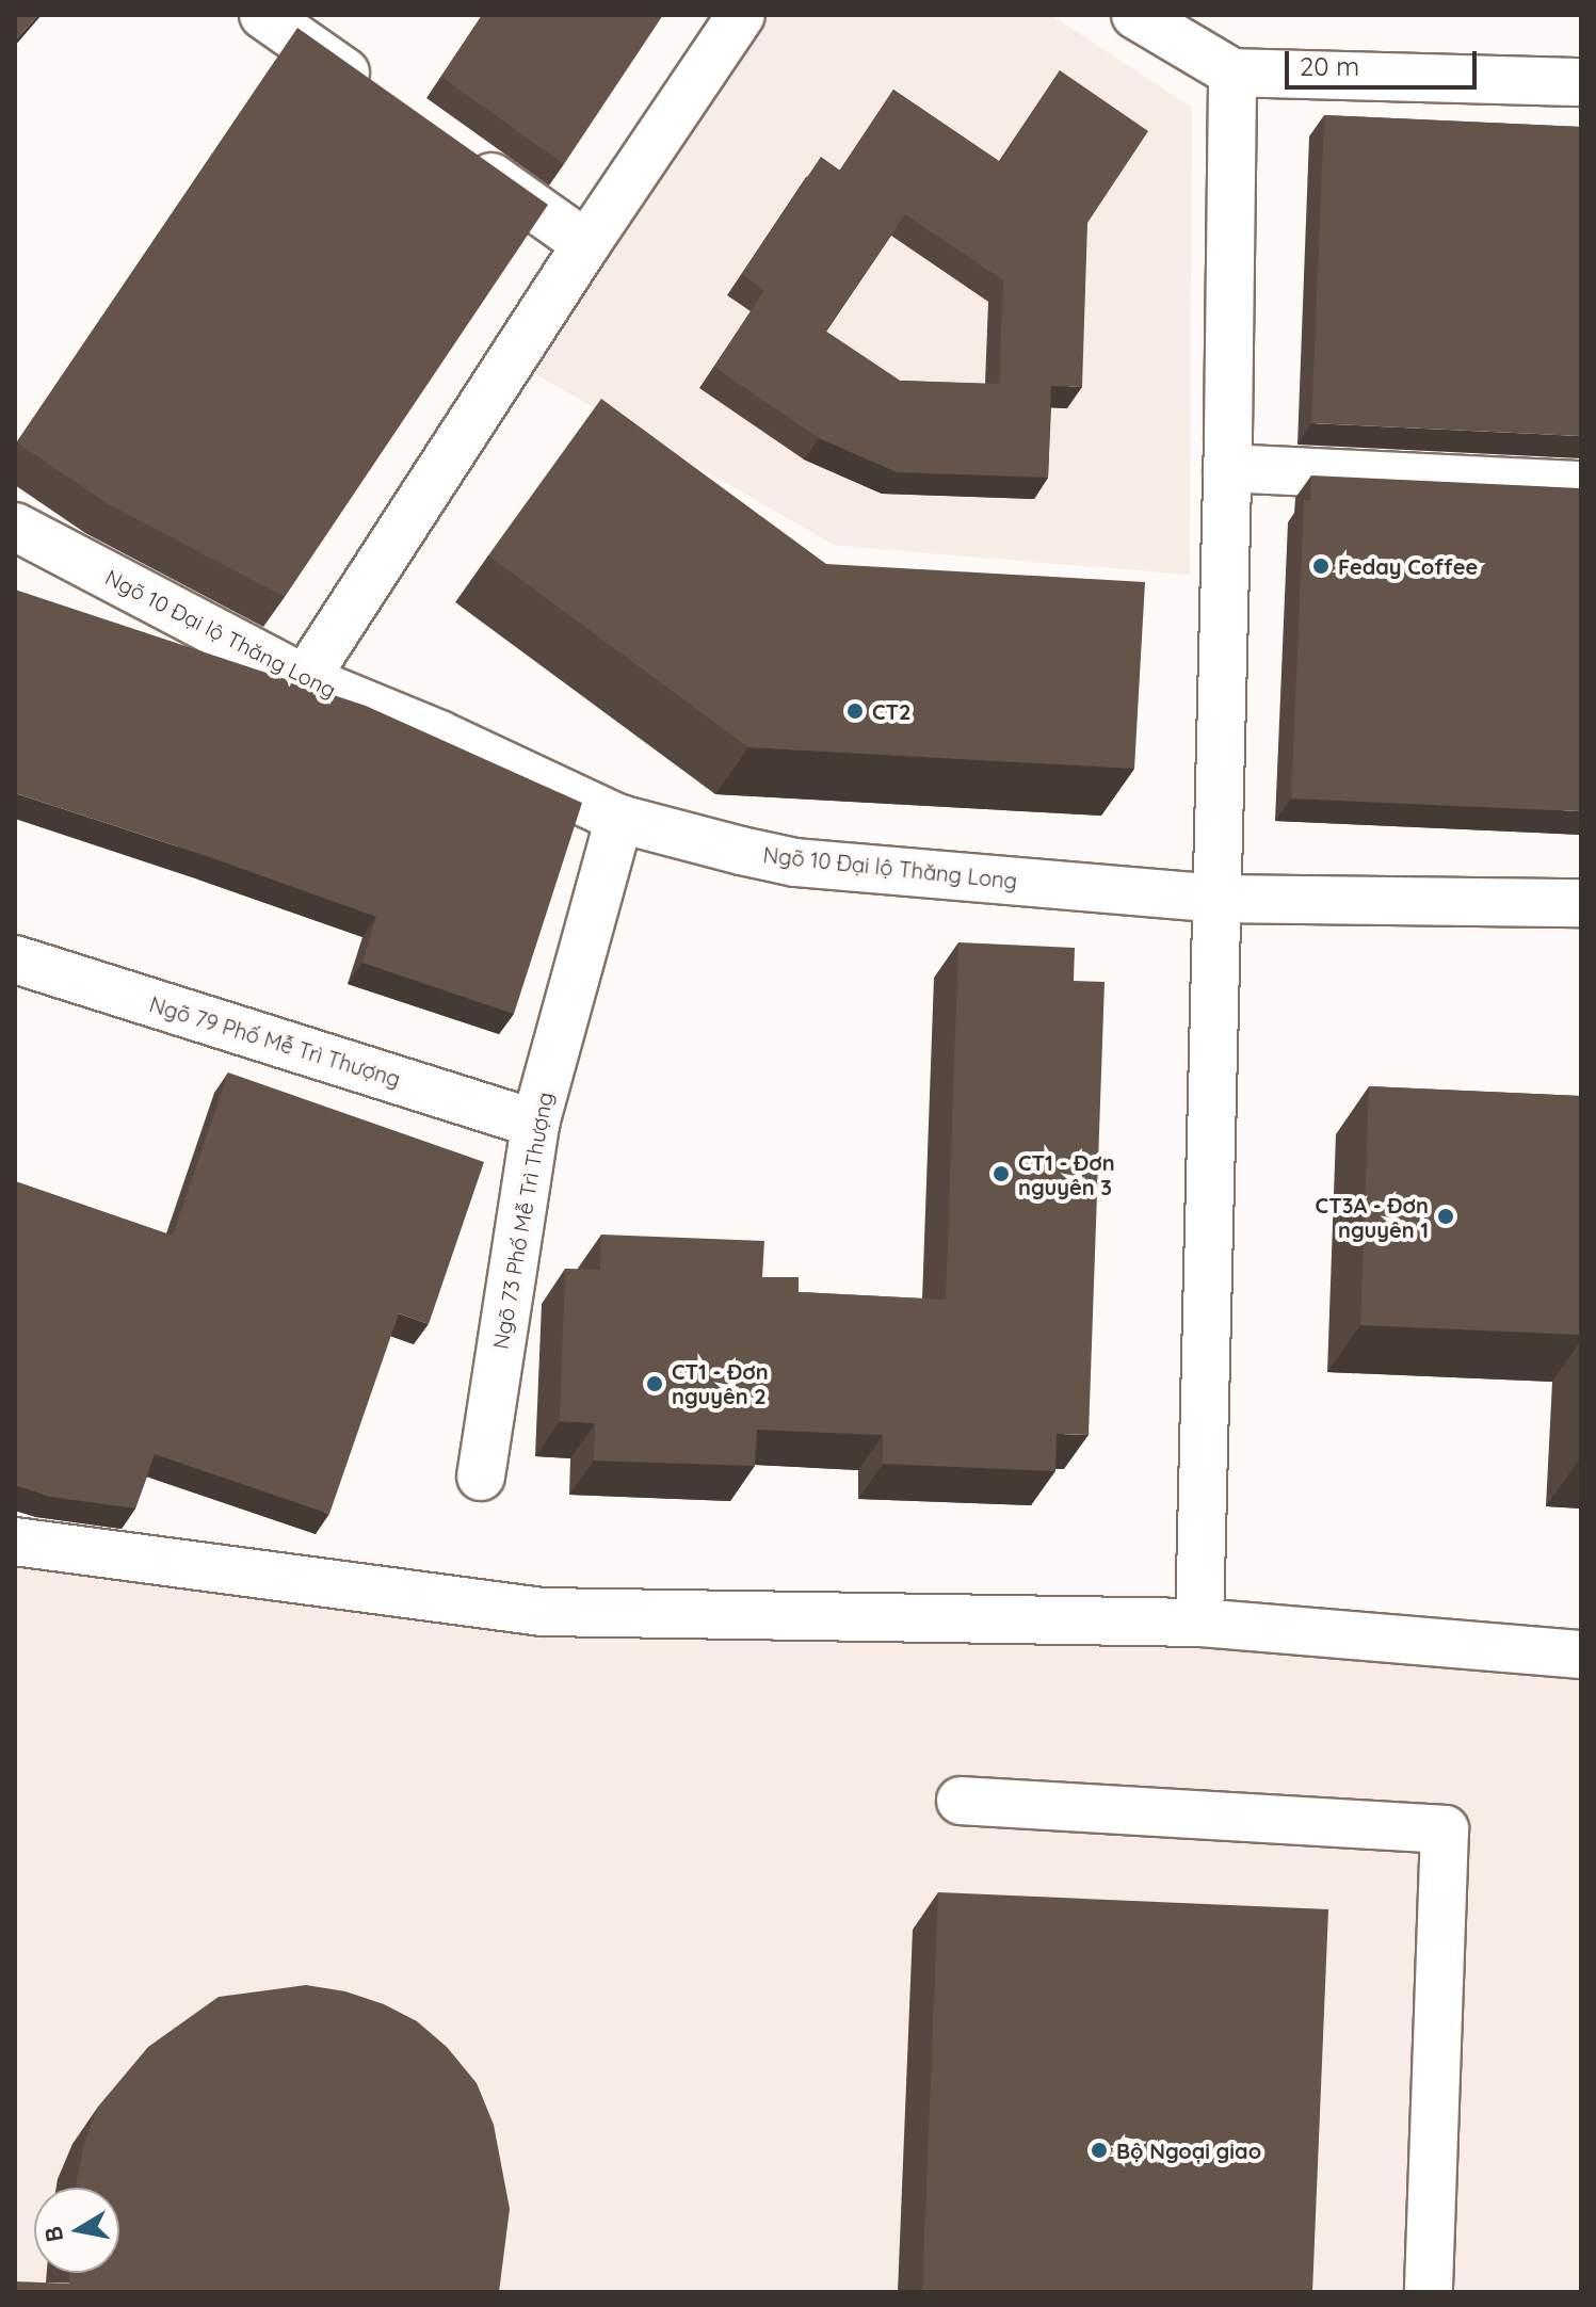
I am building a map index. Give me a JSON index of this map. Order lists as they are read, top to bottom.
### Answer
{
  "streets": {
    "street": ["Ngõ 10 Đại lộ Thăng Long", "Ngõ 79 Phố Mễ Trì Thượng", "Ngõ 73 Phố Mễ Trì Thượng"]
  },
  "crossings": [
    ["Ngõ 10 Đại lộ Thăng Long", "Ngõ 73 Phố Mễ Trì Thượng"],
    ["Ngõ 79 Phố Mễ Trì Thượng", "Ngõ 73 Phố Mễ Trì Thượng"]
  ],
  "places": [
    "Feday Coffee",
    "CT2",
    "CT1 - Đơn nguyên 3",
    "CT3A - Đơn nguyên 1",
    "CT1 - Đơn nguyên 2",
    "Bộ Ngoại giao"
  ],
  "scale_bar": "20 m",
  "north": "left"
}
